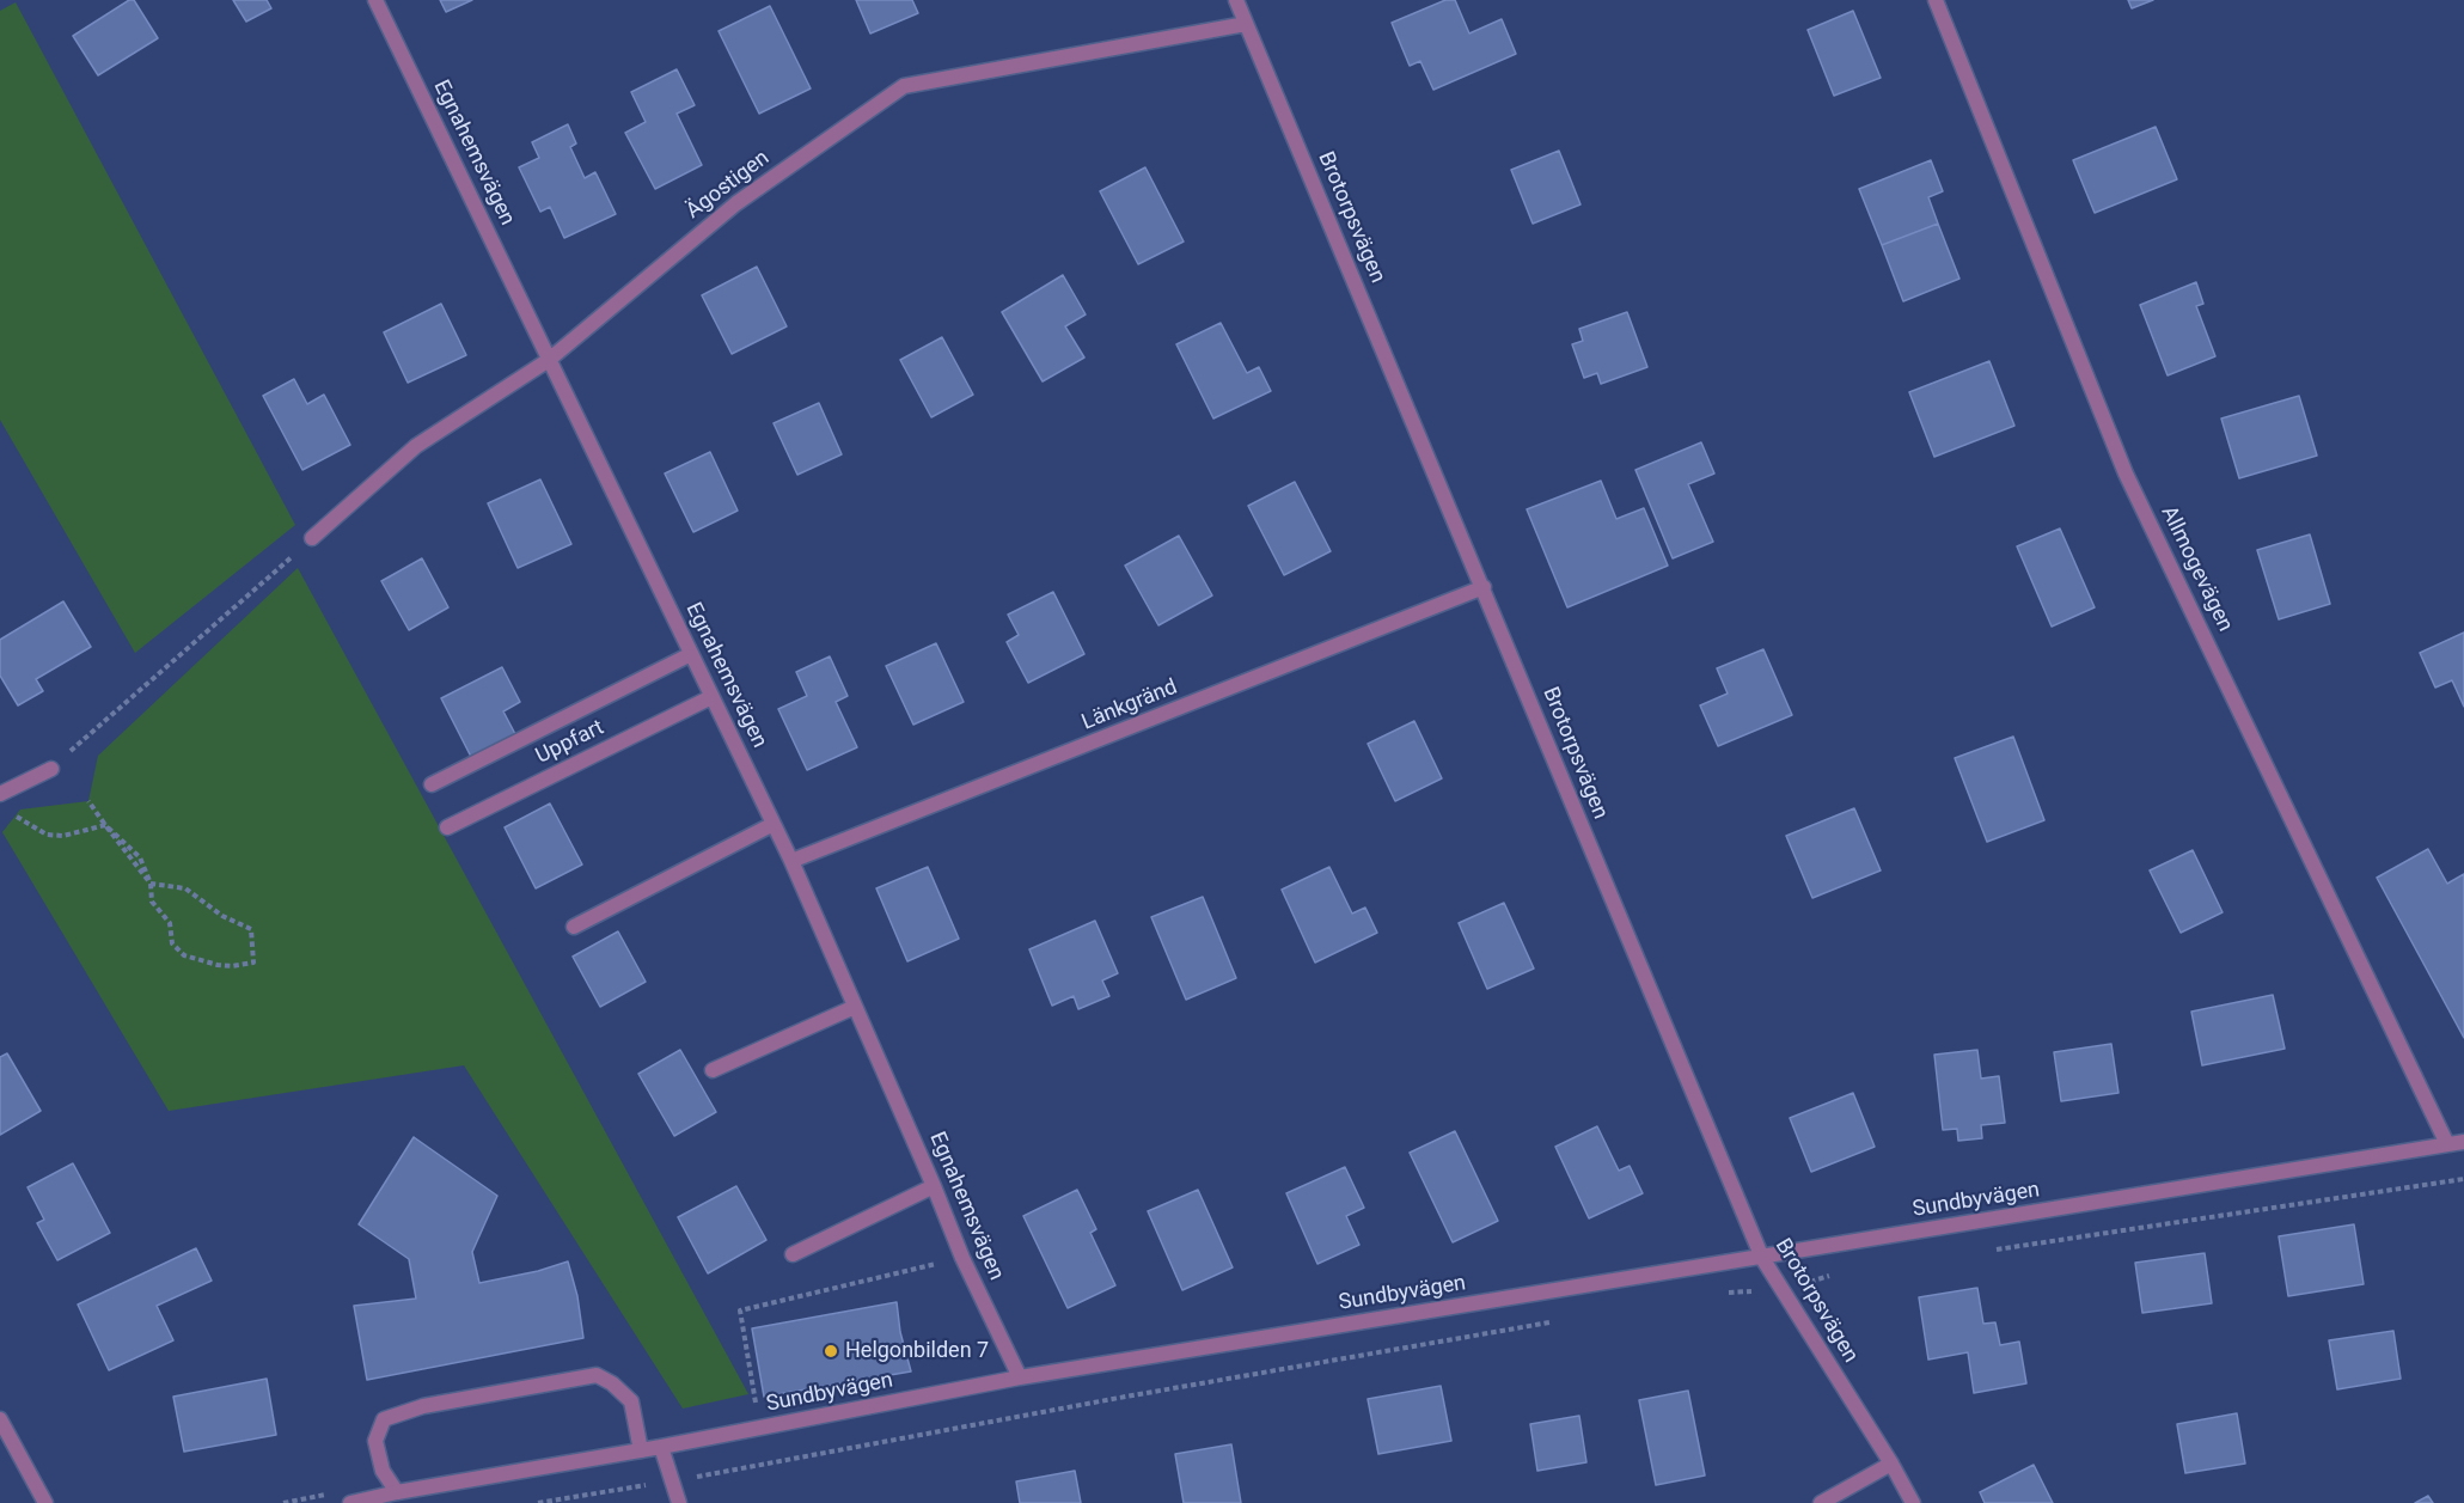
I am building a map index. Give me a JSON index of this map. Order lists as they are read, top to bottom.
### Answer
{
  "streets": {
    "street": [
      "Egnahemsvägen",
      "Ägostigen",
      "Brotorpsvägen",
      "Allmogevägen",
      "Länkgränd",
      "Uppfart",
      "Sundbyvägen"
    ]
  },
  "crossings": [
    ["Egnahemsvägen", "Ägostigen"],
    ["Egnahemsvägen", "Länkgränd"],
    ["Egnahemsvägen", "Uppfart"],
    ["Egnahemsvägen", "Sundbyvägen"],
    ["Ägostigen", "Brotorpsvägen"],
    ["Brotorpsvägen", "Länkgränd"],
    ["Brotorpsvägen", "Sundbyvägen"],
    ["Allmogevägen", "Sundbyvägen"]
  ],
  "places": ["Helgonbilden 7"]
}
